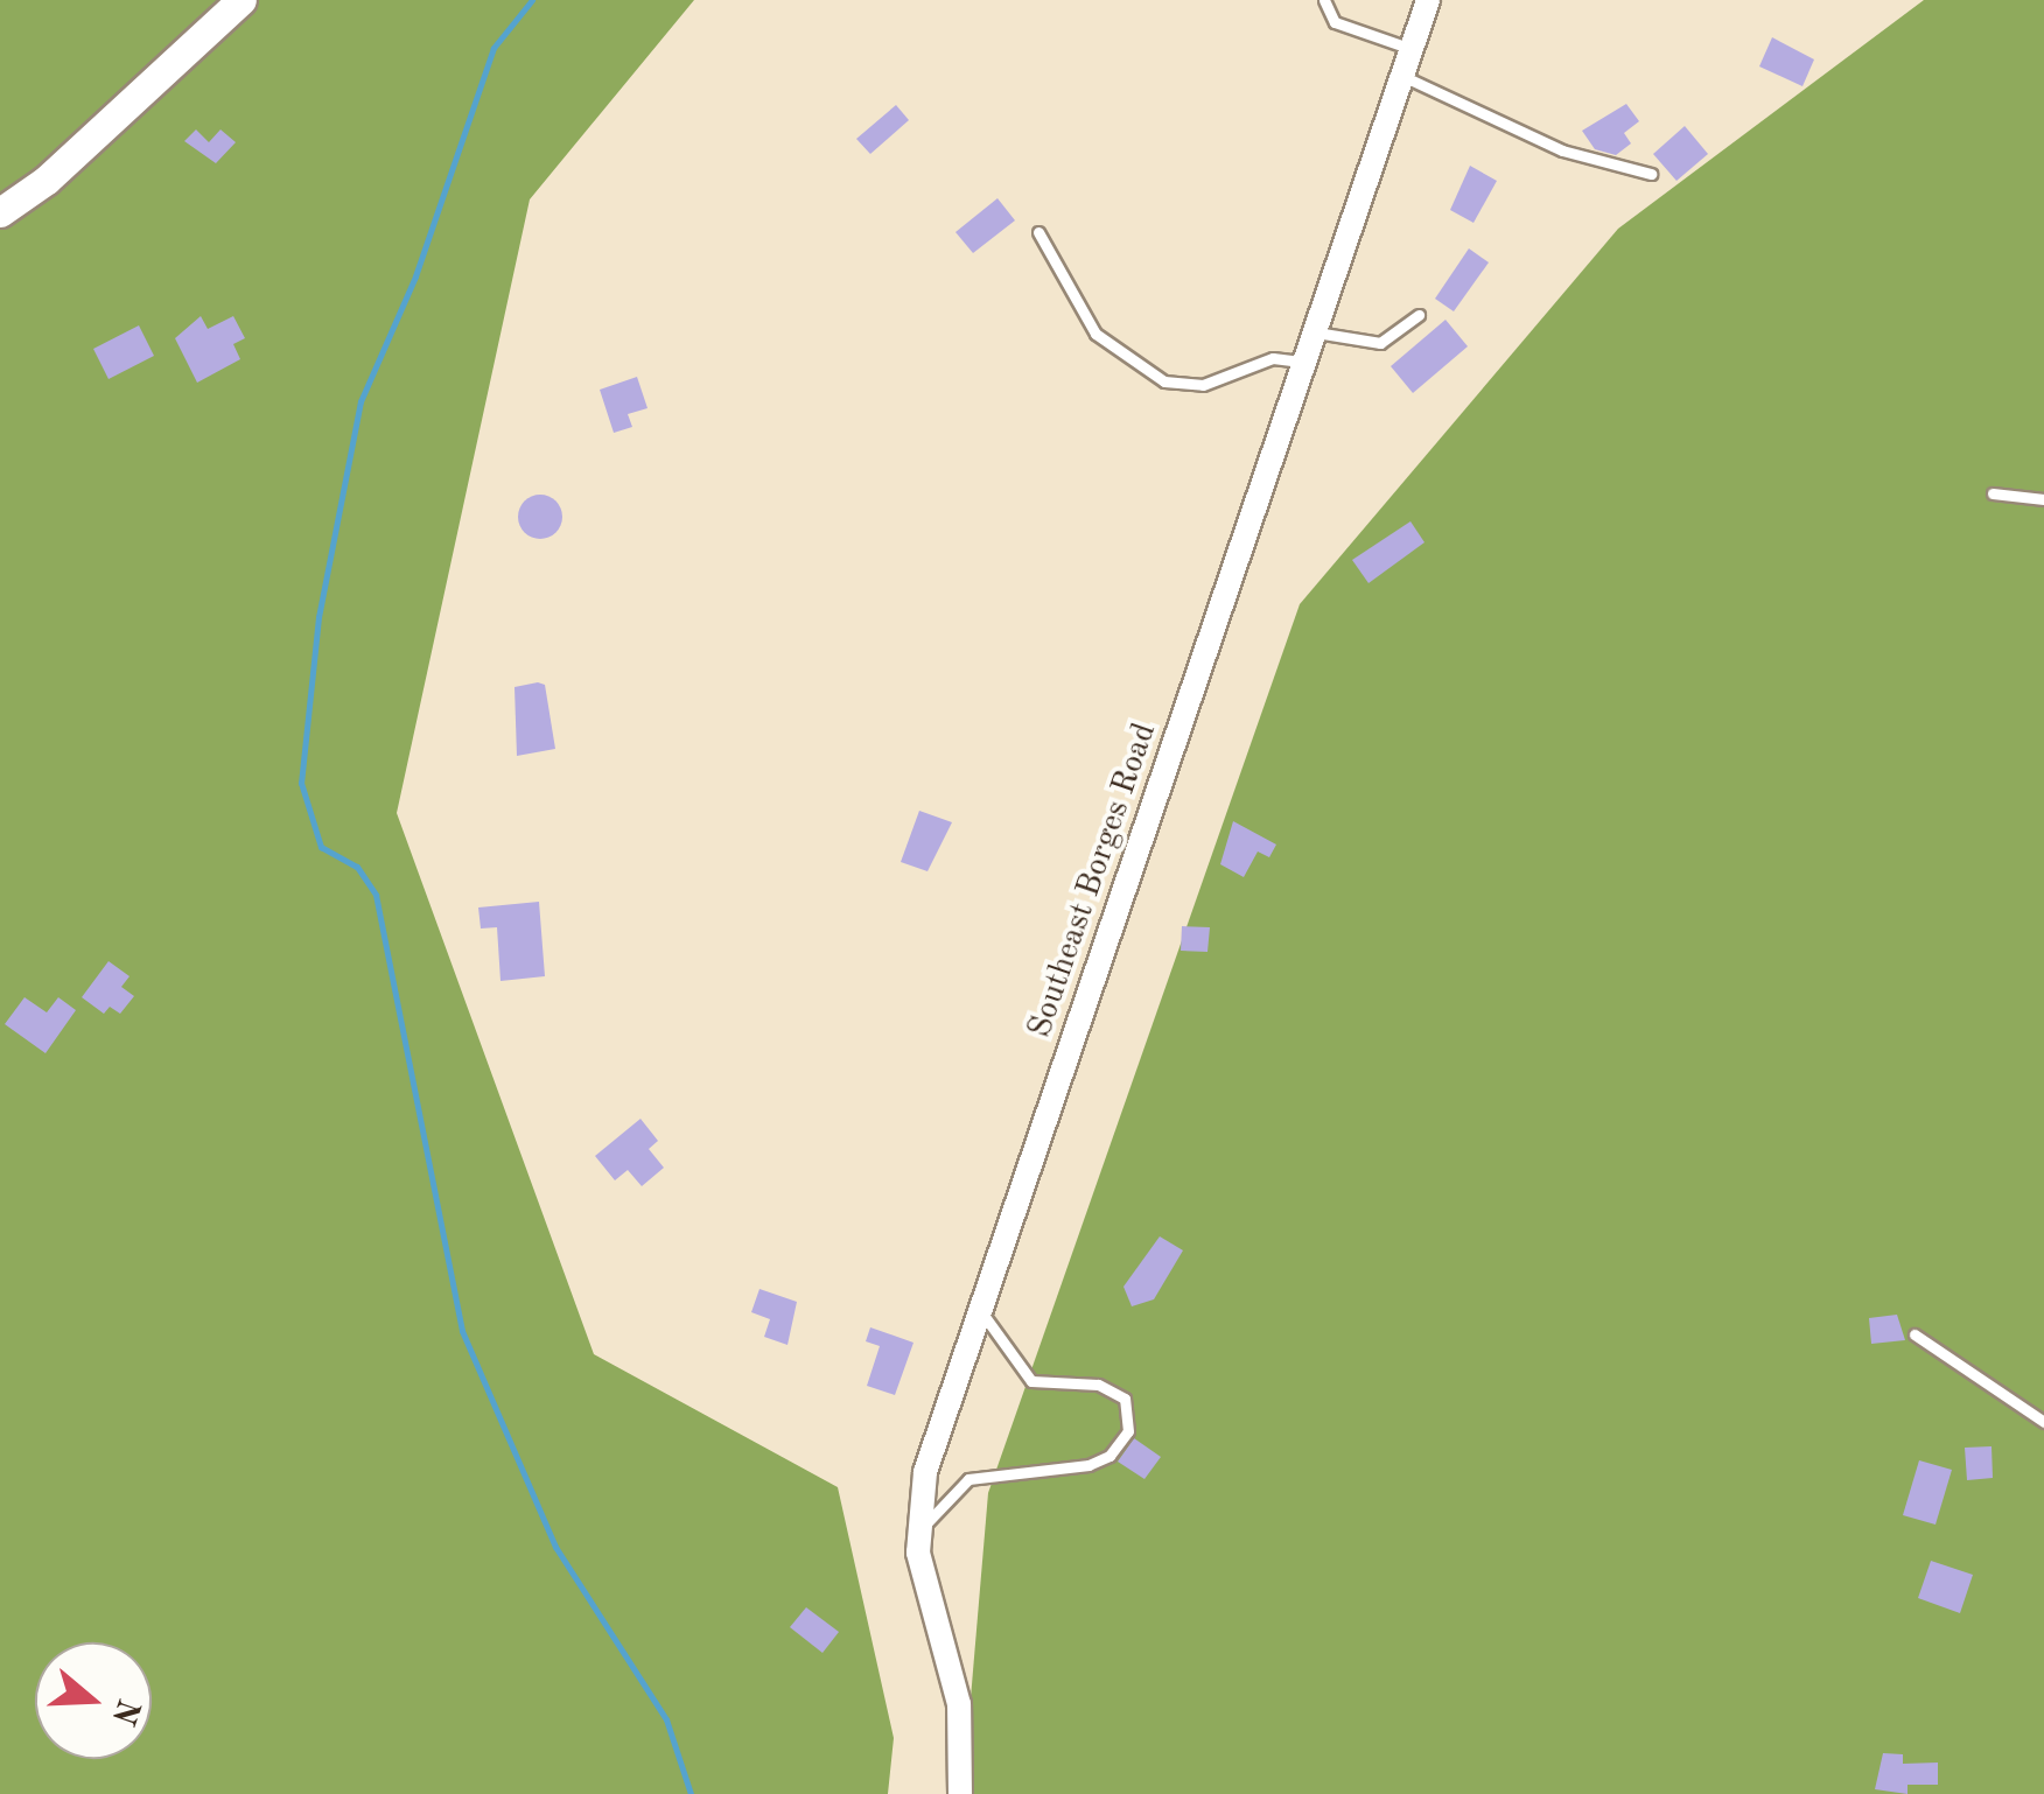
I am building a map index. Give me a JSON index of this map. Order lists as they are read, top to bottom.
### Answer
{
  "streets": {
    "street": ["Southeast Borges Road"]
  },
  "north": "right"
}
